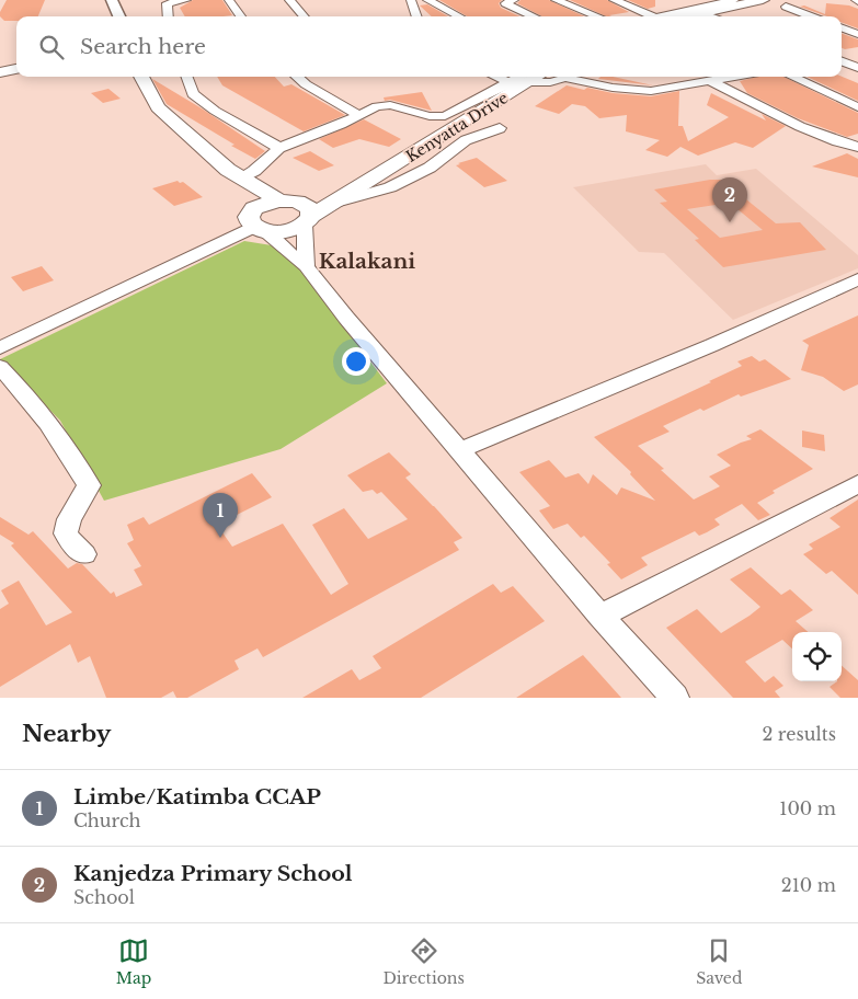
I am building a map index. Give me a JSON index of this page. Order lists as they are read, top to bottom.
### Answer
{
  "streets": {
    "main road": ["Kenyatta Drive"]
  },
  "districts": ["Kalakani"],
  "page": {
    "search": "Search here",
    "pins": ["2", "1"],
    "heading": ["Nearby", "2 results"],
    "list": [
      {
        "mark": "1",
        "name": "Limbe/Katimba CCAP",
        "note": "Church",
        "value": "100 m"
      },
      {
        "mark": "2",
        "name": "Kanjedza Primary School",
        "note": "School",
        "value": "210 m"
      }
    ],
    "nav": ["Map", "Directions", "Saved"]
  }
}
